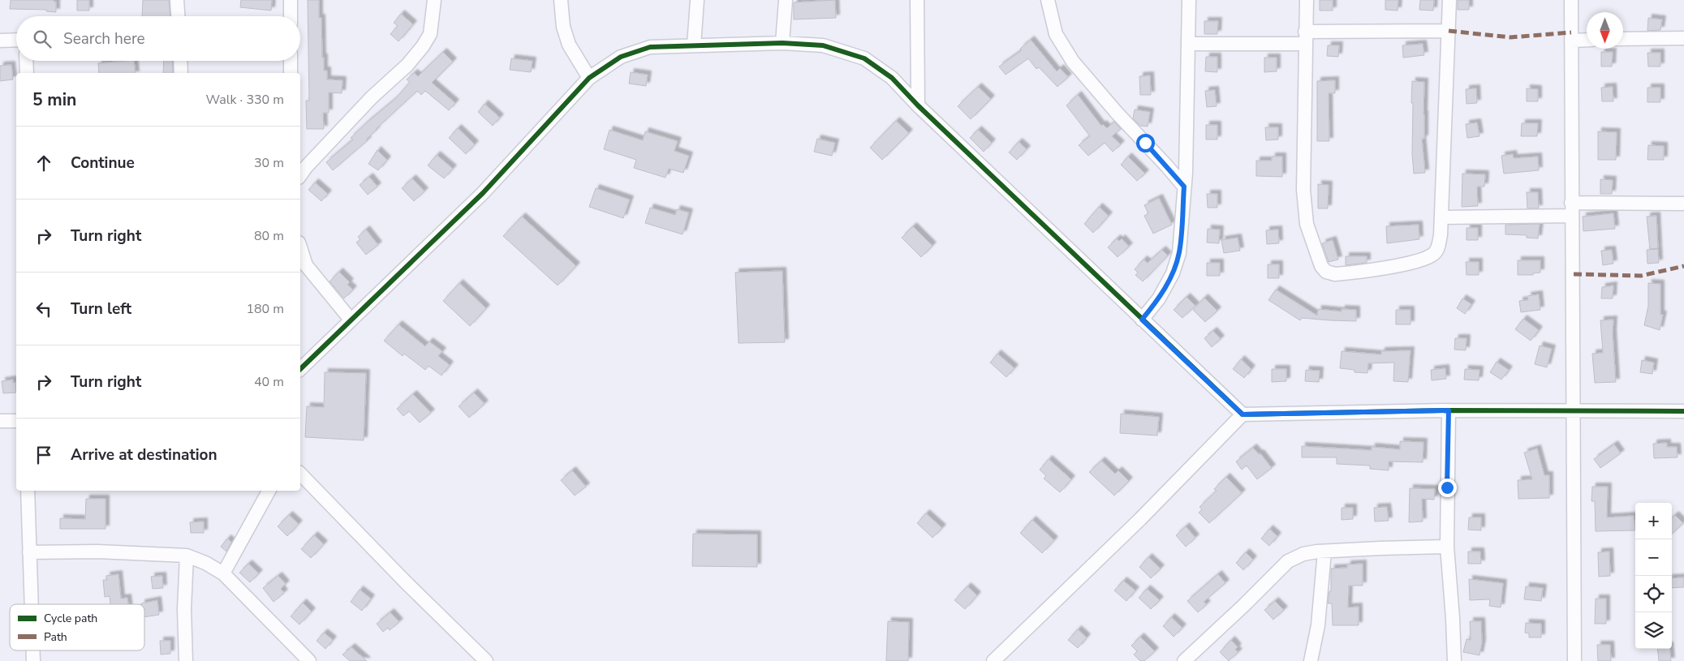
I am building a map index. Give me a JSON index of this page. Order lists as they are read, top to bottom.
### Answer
{
  "legend": ["Cycle path", "Path"],
  "north": "bottom",
  "page": {
    "search": "Search here",
    "heading": ["5 min", "Walk · 330 m"],
    "list": [
      ["Continue", "30 m"],
      ["Turn right", "80 m"],
      ["Turn left", "180 m"],
      ["Turn right", "40 m"],
      "Arrive at destination"
    ],
    "map_buttons": ["+", "−"]
  }
}
